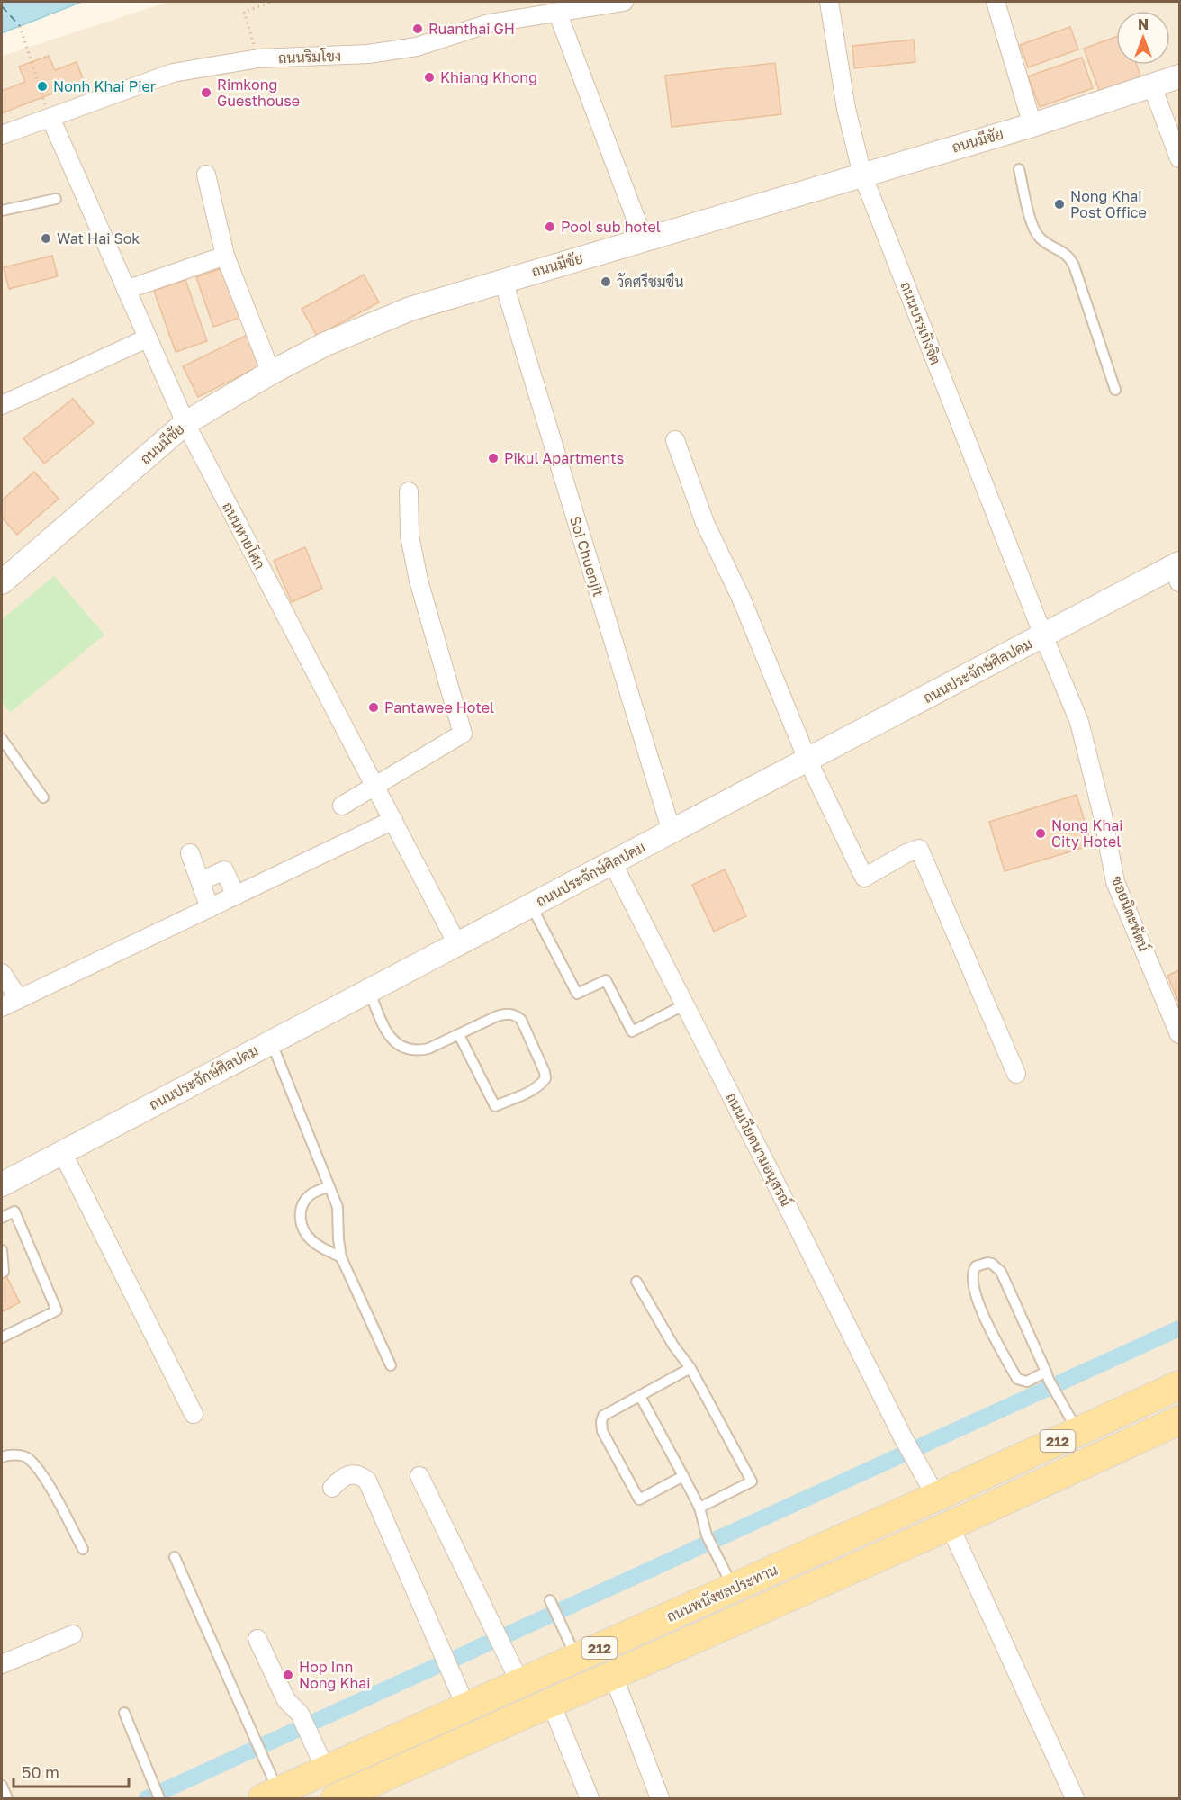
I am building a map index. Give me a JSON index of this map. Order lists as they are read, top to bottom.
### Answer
{
  "streets": {
    "main road": ["212", "ถนนพนังชลประทาน"],
    "street": [
      "ถนนริมโขง",
      "ถนนมีชัย",
      "ถนนบรรเทิงจิต",
      "ถนนหายโศก",
      "Soi Chuenjit",
      "ถนนประจักษ์ศิลปคม",
      "ซอยนิตะพัตน์",
      "ถนนเวียดนามอนุสรณ์"
    ]
  },
  "crossings": [
    ["ถนนริมโขง", "ถนนหายโศก"],
    ["ถนนมีชัย", "ถนนบรรเทิงจิต"],
    ["ถนนมีชัย", "ถนนหายโศก"],
    ["ถนนมีชัย", "Soi Chuenjit"],
    ["ถนนบรรเทิงจิต", "ถนนประจักษ์ศิลปคม"],
    ["ถนนบรรเทิงจิต", "ซอยนิตะพัตน์"],
    ["ถนนหายโศก", "ถนนประจักษ์ศิลปคม"],
    ["Soi Chuenjit", "ถนนประจักษ์ศิลปคม"],
    ["ถนนประจักษ์ศิลปคม", "ซอยนิตะพัตน์"],
    ["ถนนประจักษ์ศิลปคม", "ถนนเวียดนามอนุสรณ์"],
    ["ถนนเวียดนามอนุสรณ์", "ถนนพนังชลประทาน"]
  ],
  "places": [
    "Ruanthai GH",
    "Khiang Khong",
    "Nonh Khai Pier",
    "Rimkong Guesthouse",
    "Nong Khai Post Office",
    "Pool sub hotel",
    "Wat Hai Sok",
    "วัดศรีชมชื่น",
    "Pikul Apartments",
    "Pantawee Hotel",
    "Nong Khai City Hotel",
    "Hop Inn Nong Khai"
  ],
  "scale_bar": "50 m",
  "north": "top"
}
